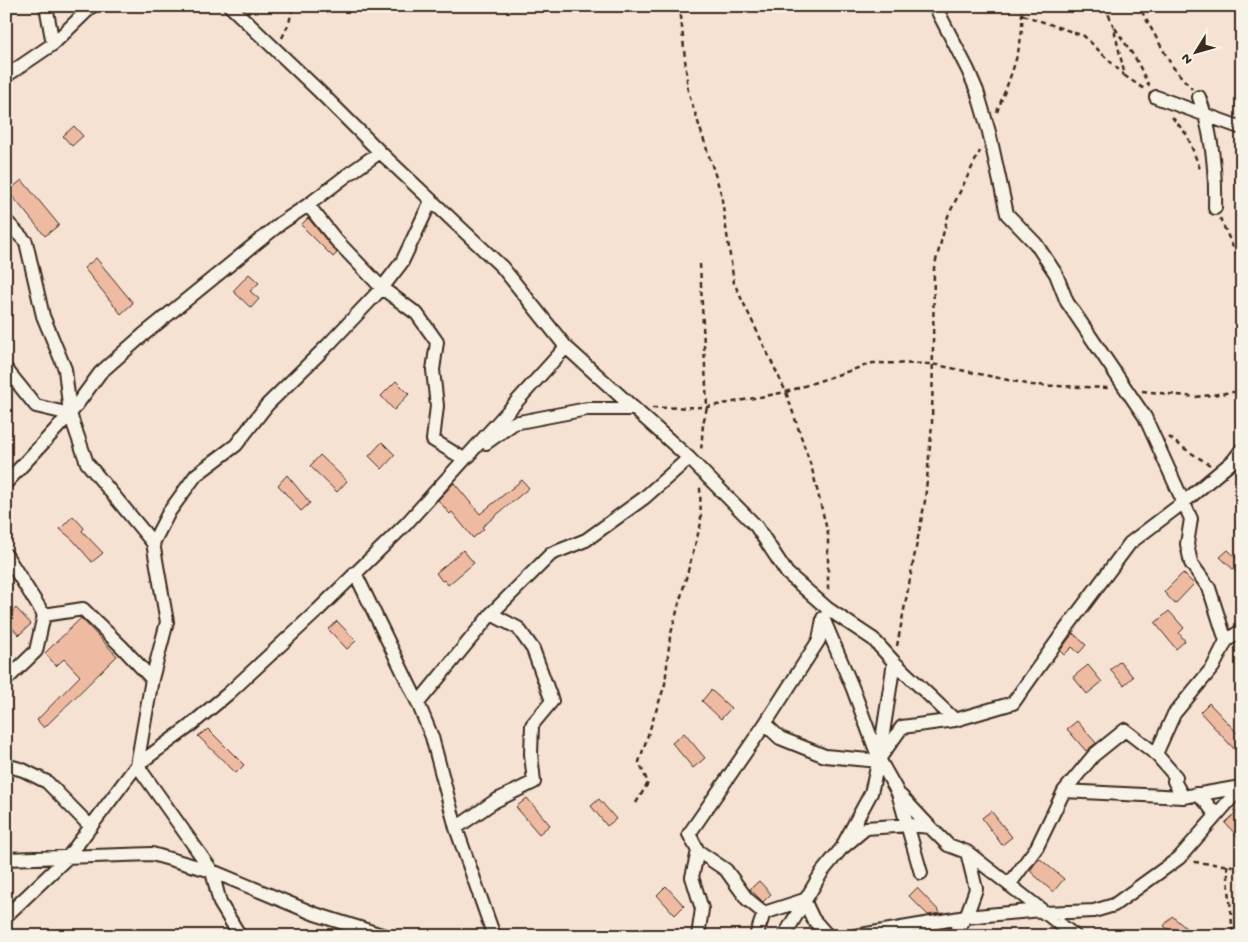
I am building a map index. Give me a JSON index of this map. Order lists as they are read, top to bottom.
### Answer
{
  "north": "bottom left"
}
